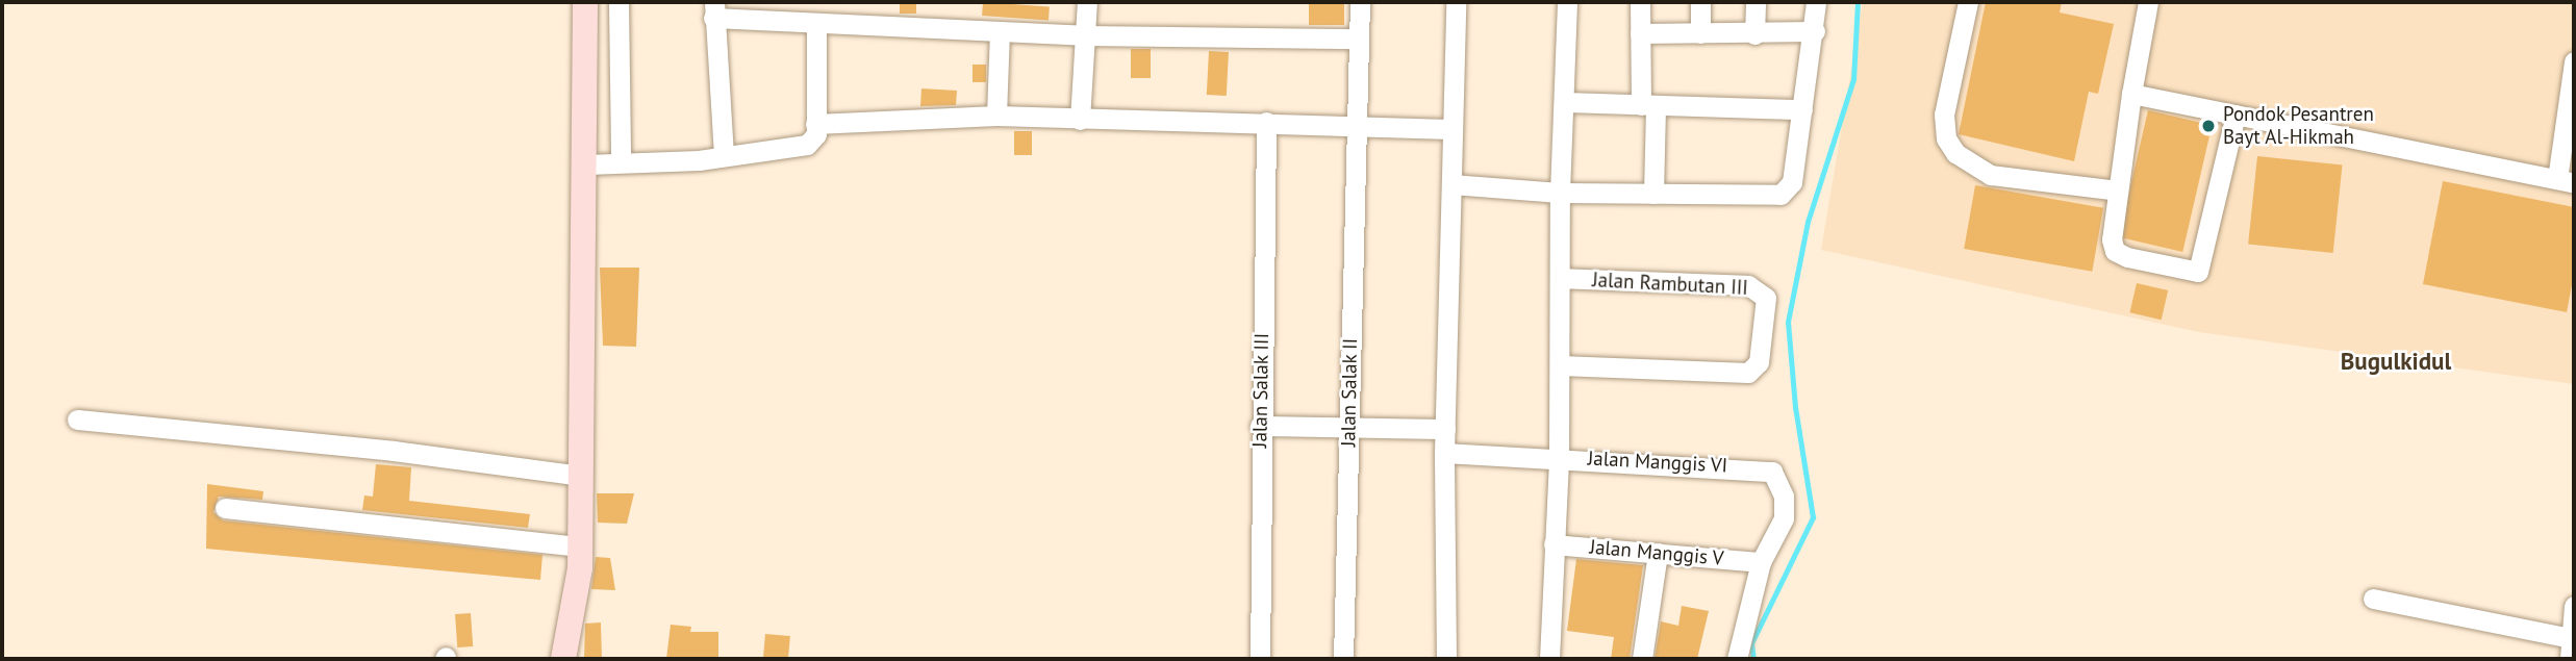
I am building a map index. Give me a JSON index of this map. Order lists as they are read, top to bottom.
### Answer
{
  "streets": {
    "street": [
      "Jalan Rambutan III",
      "Jalan Salak III",
      "Jalan Salak II",
      "Jalan Manggis VI",
      "Jalan Manggis V"
    ]
  },
  "crossings": [
    ["Jalan Manggis VI", "Jalan Manggis V"]
  ],
  "districts": ["Bugulkidul"],
  "places": ["Pondok Pesantren Bayt Al-Hikmah"]
}
